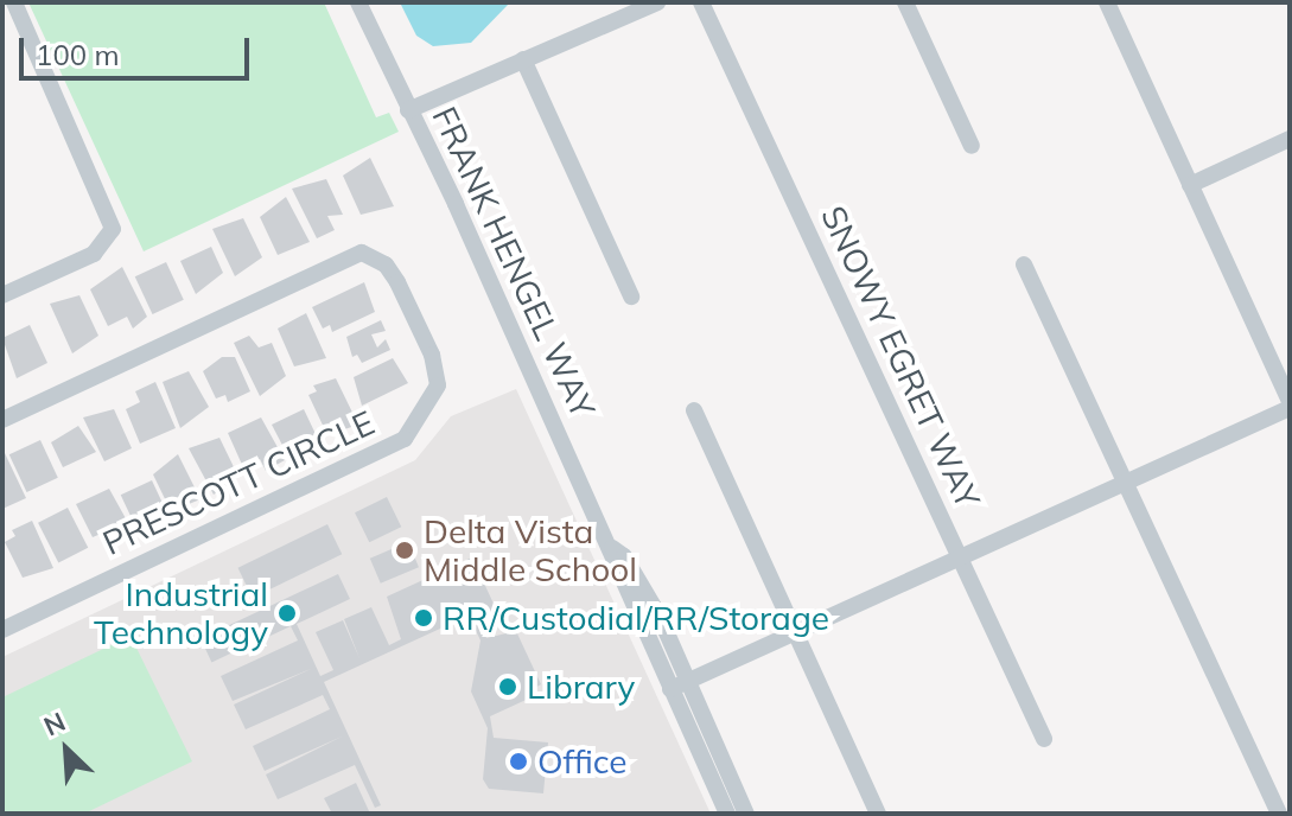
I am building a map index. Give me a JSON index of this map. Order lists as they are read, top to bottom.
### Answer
{
  "streets": {
    "street": ["FRANK HENGEL WAY", "SNOWY EGRET WAY", "PRESCOTT CIRCLE"]
  },
  "places": [
    "Delta Vista Middle School",
    "Industrial Technology",
    "RR/Custodial/RR/Storage",
    "Library",
    "Office"
  ],
  "scale_bar": "100 m",
  "north": "top left"
}
